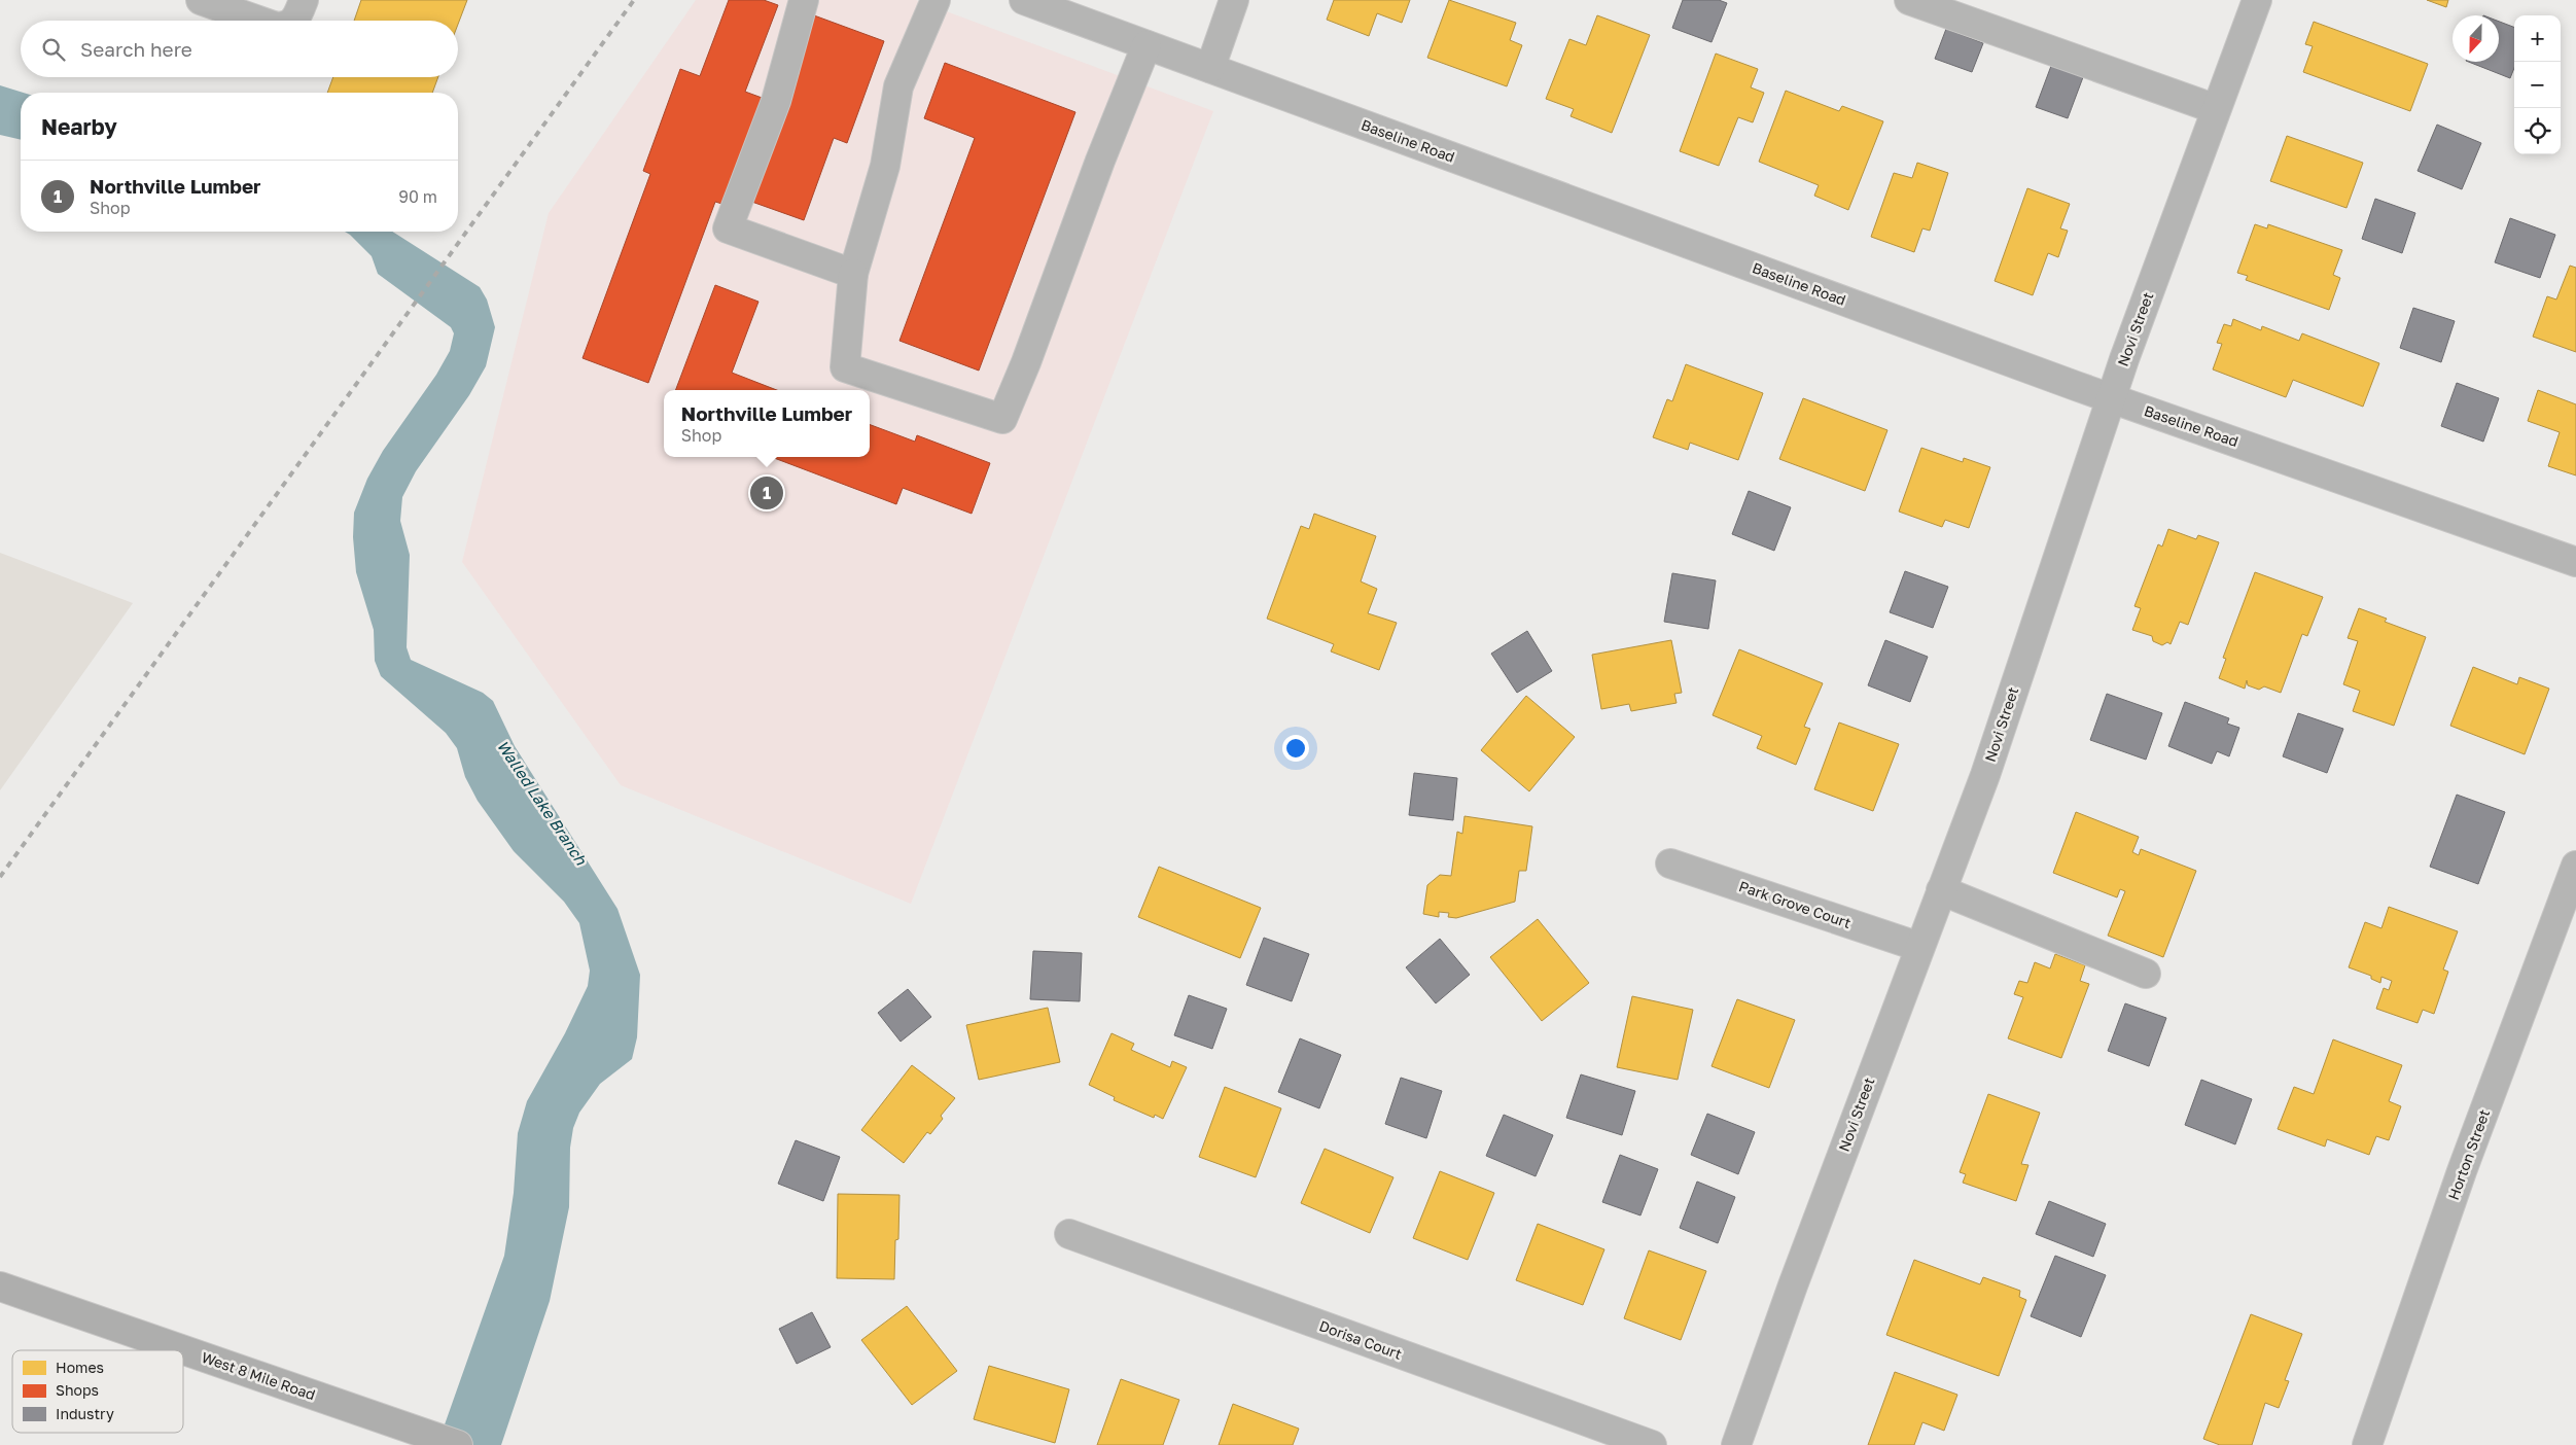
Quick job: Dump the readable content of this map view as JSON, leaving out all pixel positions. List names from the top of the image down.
{
  "streets": {
    "main road": ["West 8 Mile Road"],
    "street": [
      "Baseline Road",
      "Novi Street",
      "Park Grove Court",
      "Horton Street",
      "Dorisa Court"
    ]
  },
  "crossings": [
    ["Baseline Road", "Novi Street"],
    ["Novi Street", "Park Grove Court"]
  ],
  "water": ["Walled Lake Branch"],
  "legend": ["Homes", "Shops", "Industry"],
  "north": "bottom",
  "page": {
    "map_buttons": ["+", "−"],
    "search": "Search here",
    "heading": "Nearby",
    "list": [
      {
        "mark": "1",
        "name": "Northville Lumber",
        "note": "Shop",
        "value": "90 m"
      }
    ],
    "popup": ["Northville Lumber", "Shop"],
    "pins": "1"
  }
}
